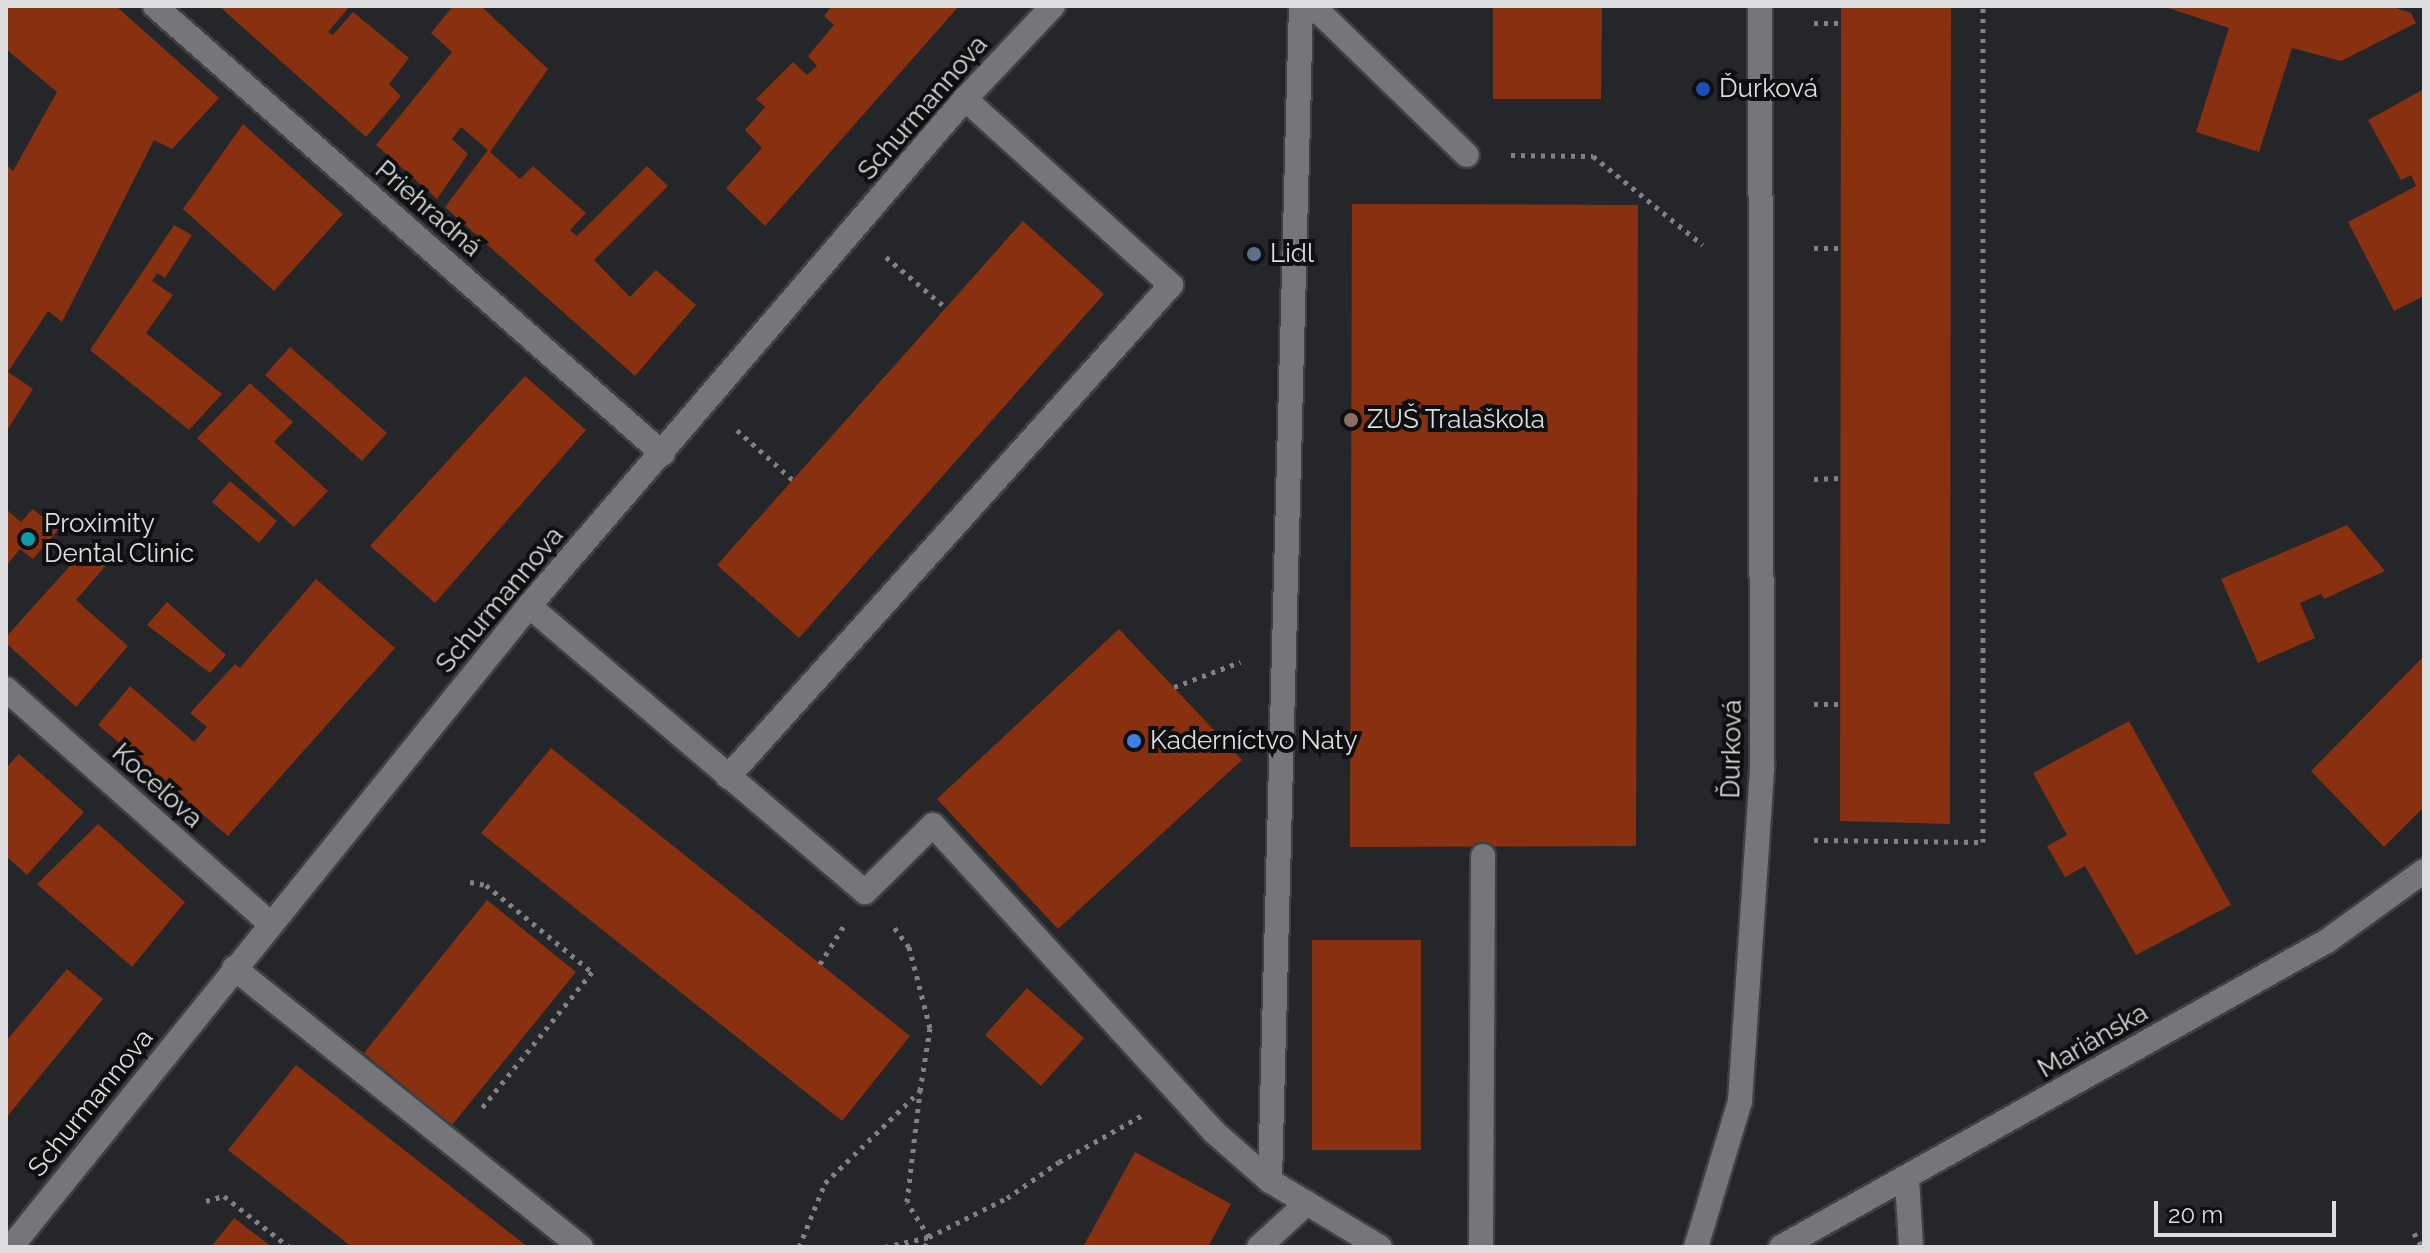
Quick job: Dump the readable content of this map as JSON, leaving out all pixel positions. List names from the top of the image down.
{
  "streets": {
    "street": [
      "Schurmannova",
      "Priehradná",
      "Ďurková",
      "Koceľova",
      "Mariánska"
    ]
  },
  "crossings": [
    ["Schurmannova", "Priehradná"],
    ["Schurmannova", "Koceľova"]
  ],
  "places": [
    "Ďurková",
    "Lidl",
    "ZUŠ Tralaškola",
    "Proximity Dental Clinic",
    "Kaderníctvo Naty"
  ],
  "scale_bar": "20 m"
}
